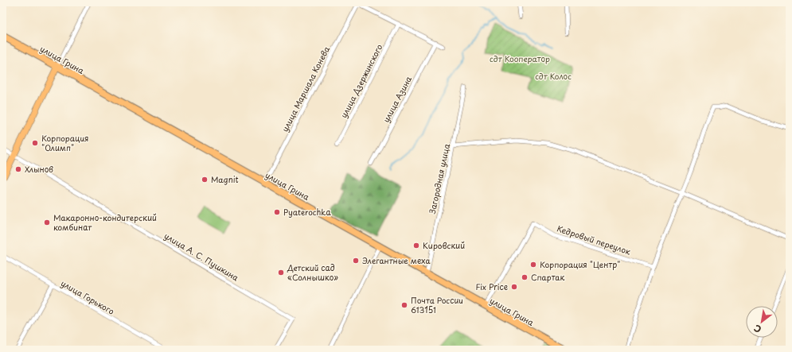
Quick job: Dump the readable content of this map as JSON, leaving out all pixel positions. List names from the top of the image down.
{
  "streets": {
    "highway": ["улица Грина"],
    "street": [
      "улица Дзержинского",
      "улица Маршала Конева",
      "улица Азина",
      "Загородная улица",
      "Кедровый переулок",
      "улица А. С. Пушкина",
      "улица Горького"
    ]
  },
  "crossings": [
    ["улица Грина", "улица Маршала Конева"],
    ["улица Грина", "Загородная улица"],
    ["улица Грина", "Кедровый переулок"]
  ],
  "parks": ["сдт Кооператор", "сдт Колос"],
  "places": [
    "Корпорация \"Олимп\"",
    "Хлынов",
    "Magnit",
    "Pyaterochka",
    "Макаронно-кондитерский комбинат",
    "Кировский",
    "Элегантные меха",
    "Корпорация \"Центр\"",
    "Детский сад «Солнышко»",
    "Спартак",
    "Fix Price",
    "Почта России 613151"
  ],
  "north": "bottom left"
}
